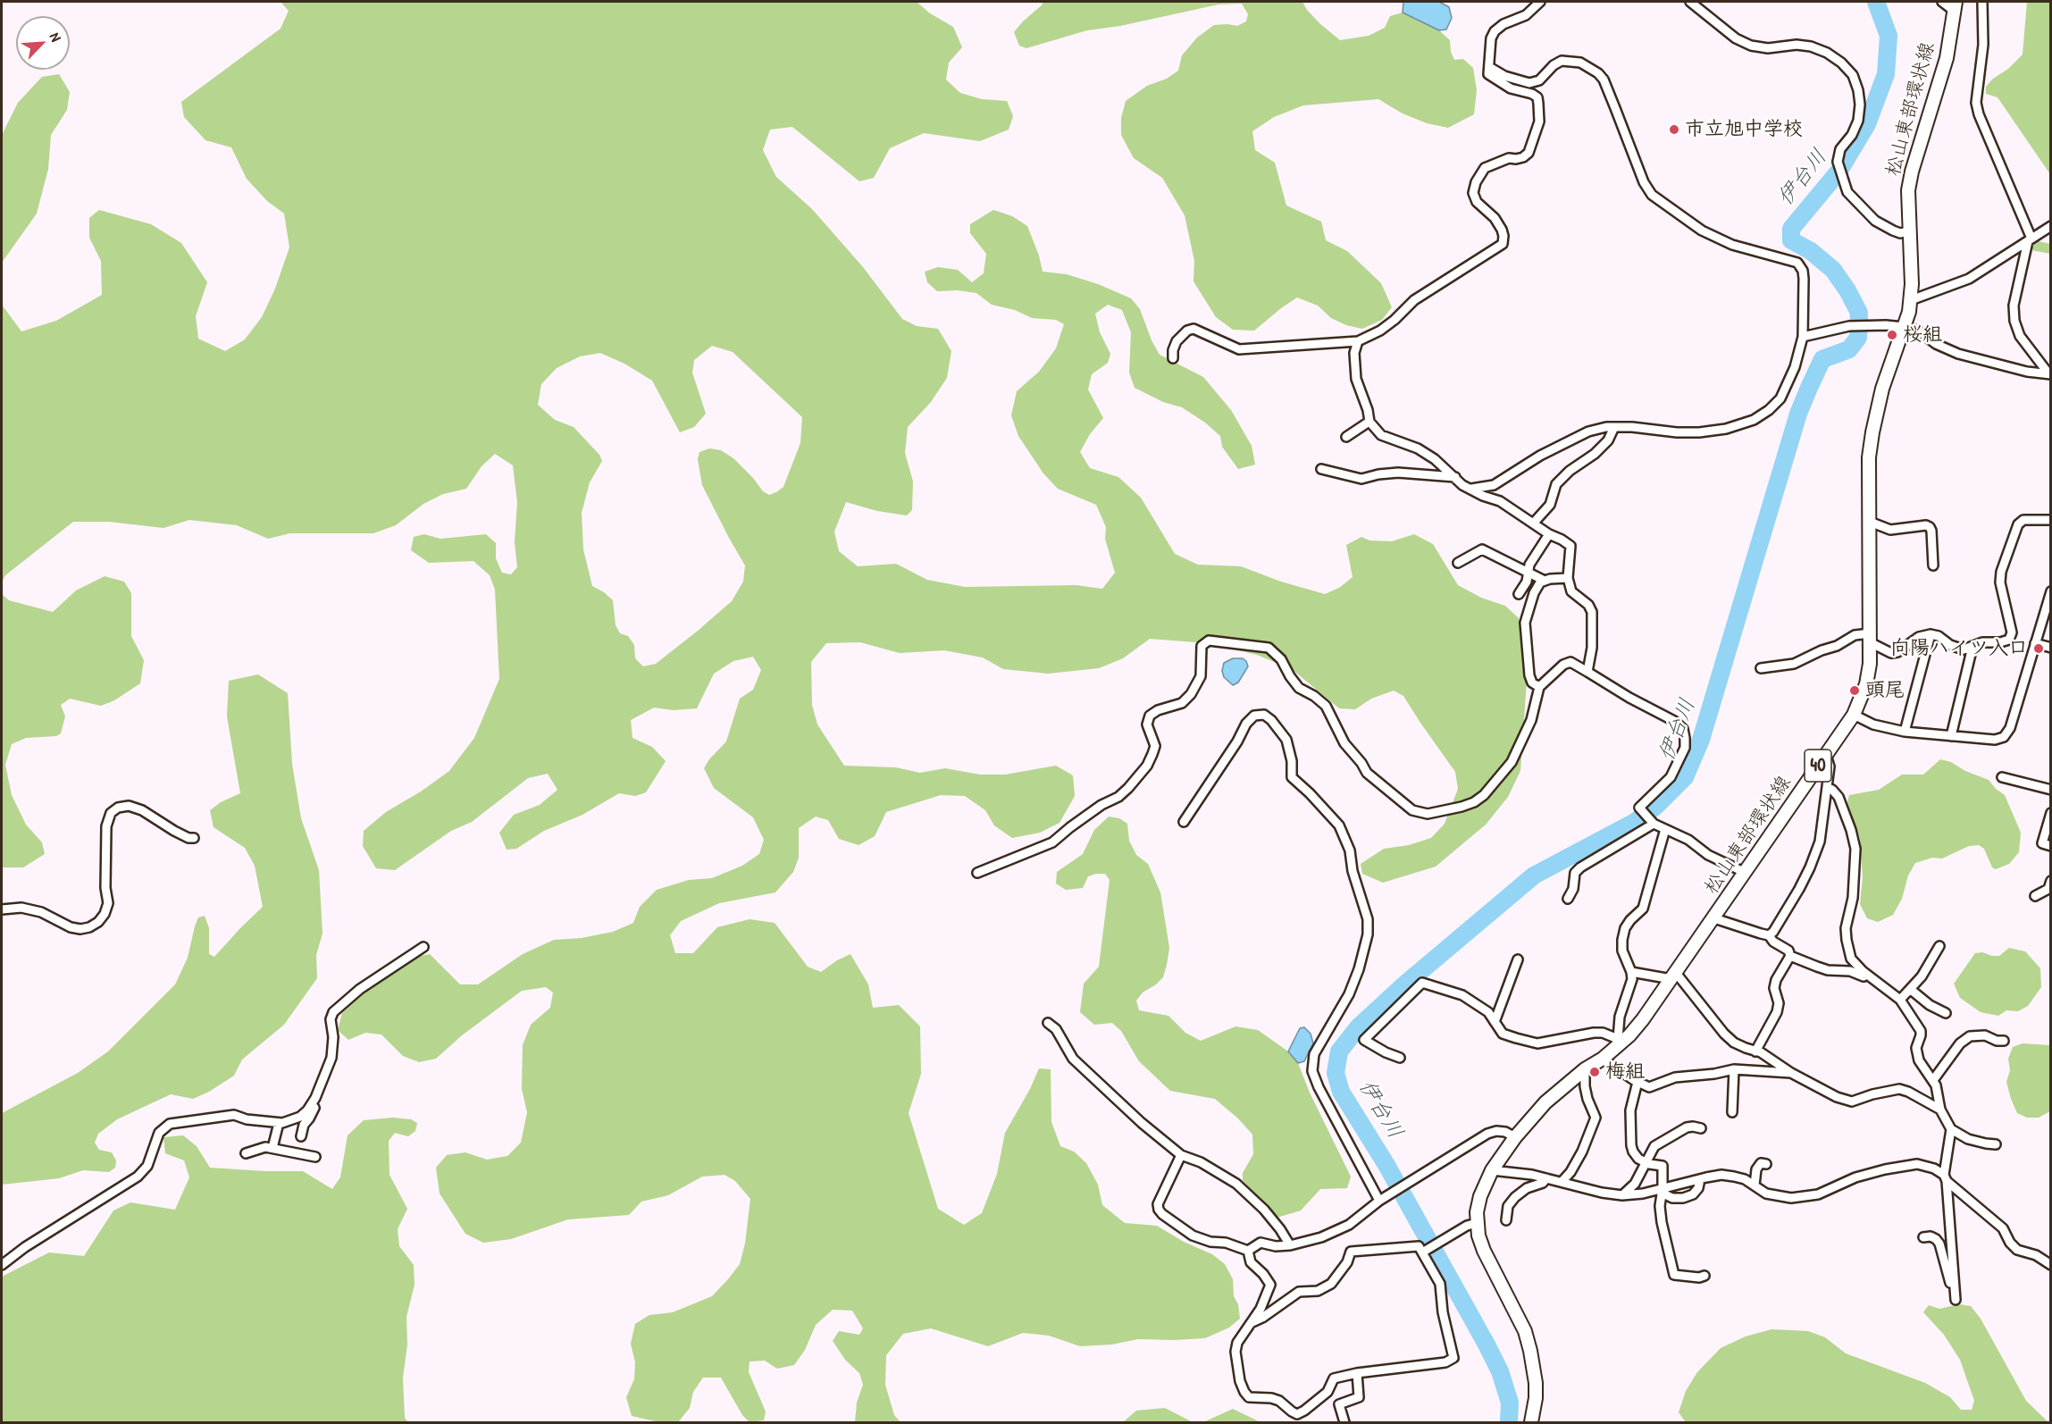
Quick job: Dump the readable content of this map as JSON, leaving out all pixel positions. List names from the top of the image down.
{
  "streets": {
    "main road": ["松山東部環状線", "40"]
  },
  "water": ["伊台川"],
  "places": [
    "市立旭中学校",
    "桜組",
    "向陽ハイツ入口",
    "頭尾",
    "梅組"
  ],
  "north": "top right"
}
